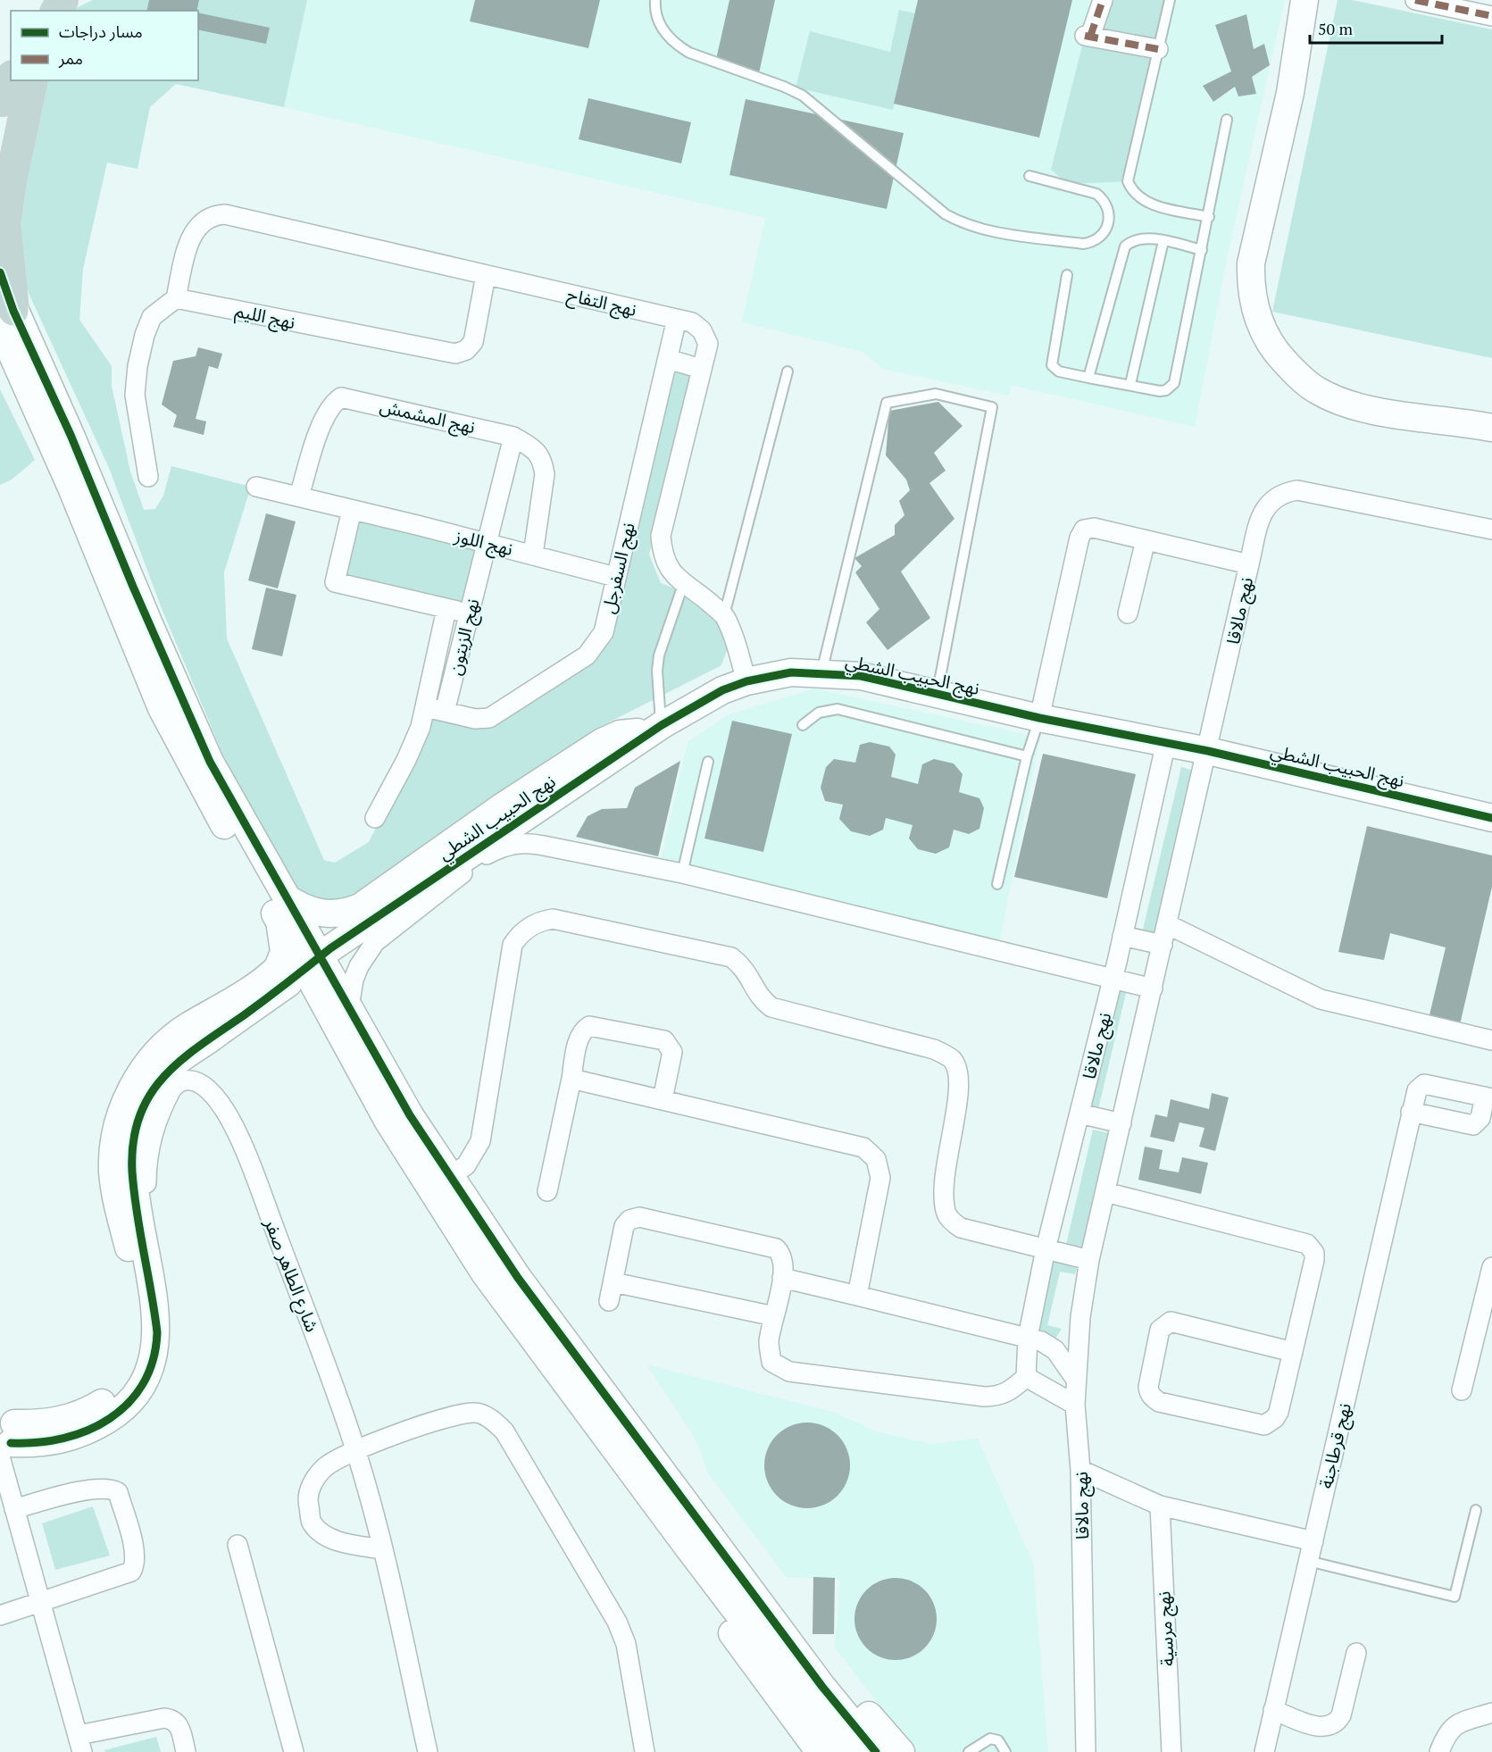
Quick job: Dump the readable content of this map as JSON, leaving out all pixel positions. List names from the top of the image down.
{
  "streets": {
    "street": [
      "نهج التفاح",
      "نهج الليم",
      "نهج المشمش",
      "نهج اللوز",
      "نهج السفرجل",
      "نهج مالاقا",
      "نهج الزيتون",
      "نهج الحبيب الشطي",
      "شارع الطاهر صفر",
      "نهج قرطاجنة",
      "نهج مرسية"
    ]
  },
  "crossings": [
    ["نهج التفاح", "نهج الليم"],
    ["نهج التفاح", "نهج السفرجل"],
    ["نهج التفاح", "نهج الحبيب الشطي"],
    ["نهج المشمش", "نهج اللوز"],
    ["نهج اللوز", "نهج السفرجل"],
    ["نهج اللوز", "نهج الزيتون"],
    ["نهج السفرجل", "نهج الزيتون"],
    ["نهج مالاقا", "نهج الحبيب الشطي"]
  ],
  "legend": ["مسار دراجات", "ممر"],
  "scale_bar": "50 m"
}
